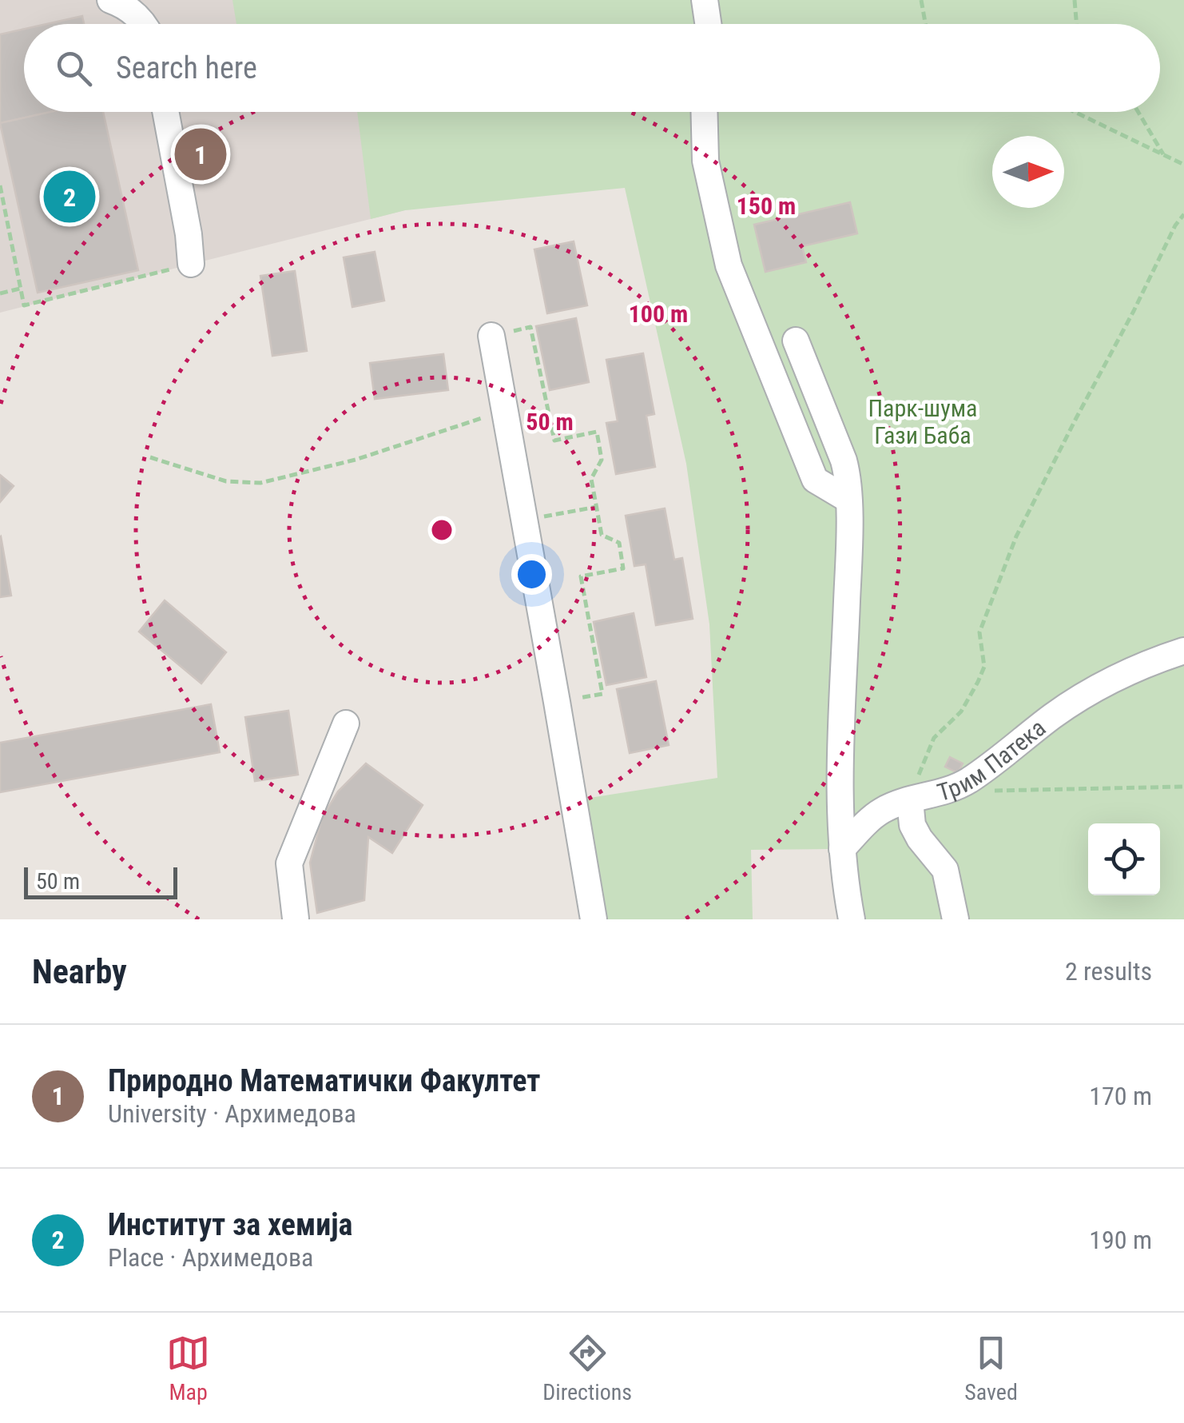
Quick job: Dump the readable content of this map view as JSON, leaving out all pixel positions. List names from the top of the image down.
{
  "streets": {
    "street": ["Трим Патека"]
  },
  "parks": ["Парк-шума Гази Баба"],
  "scale_bar": "50 m",
  "north": "right",
  "page": {
    "search": "Search here",
    "pins": ["1", "2"],
    "scale": "50 m",
    "heading": ["Nearby", "2 results"],
    "list": [
      {
        "mark": "1",
        "name": "Природно Математички Факултет",
        "note": "University · Архимедова",
        "value": "170 m"
      },
      {
        "mark": "2",
        "name": "Институт за хемија",
        "note": "Place · Архимедова",
        "value": "190 m"
      }
    ],
    "nav": ["Map", "Directions", "Saved"]
  },
  "rings": ["150 m", "100 m", "50 m"]
}
